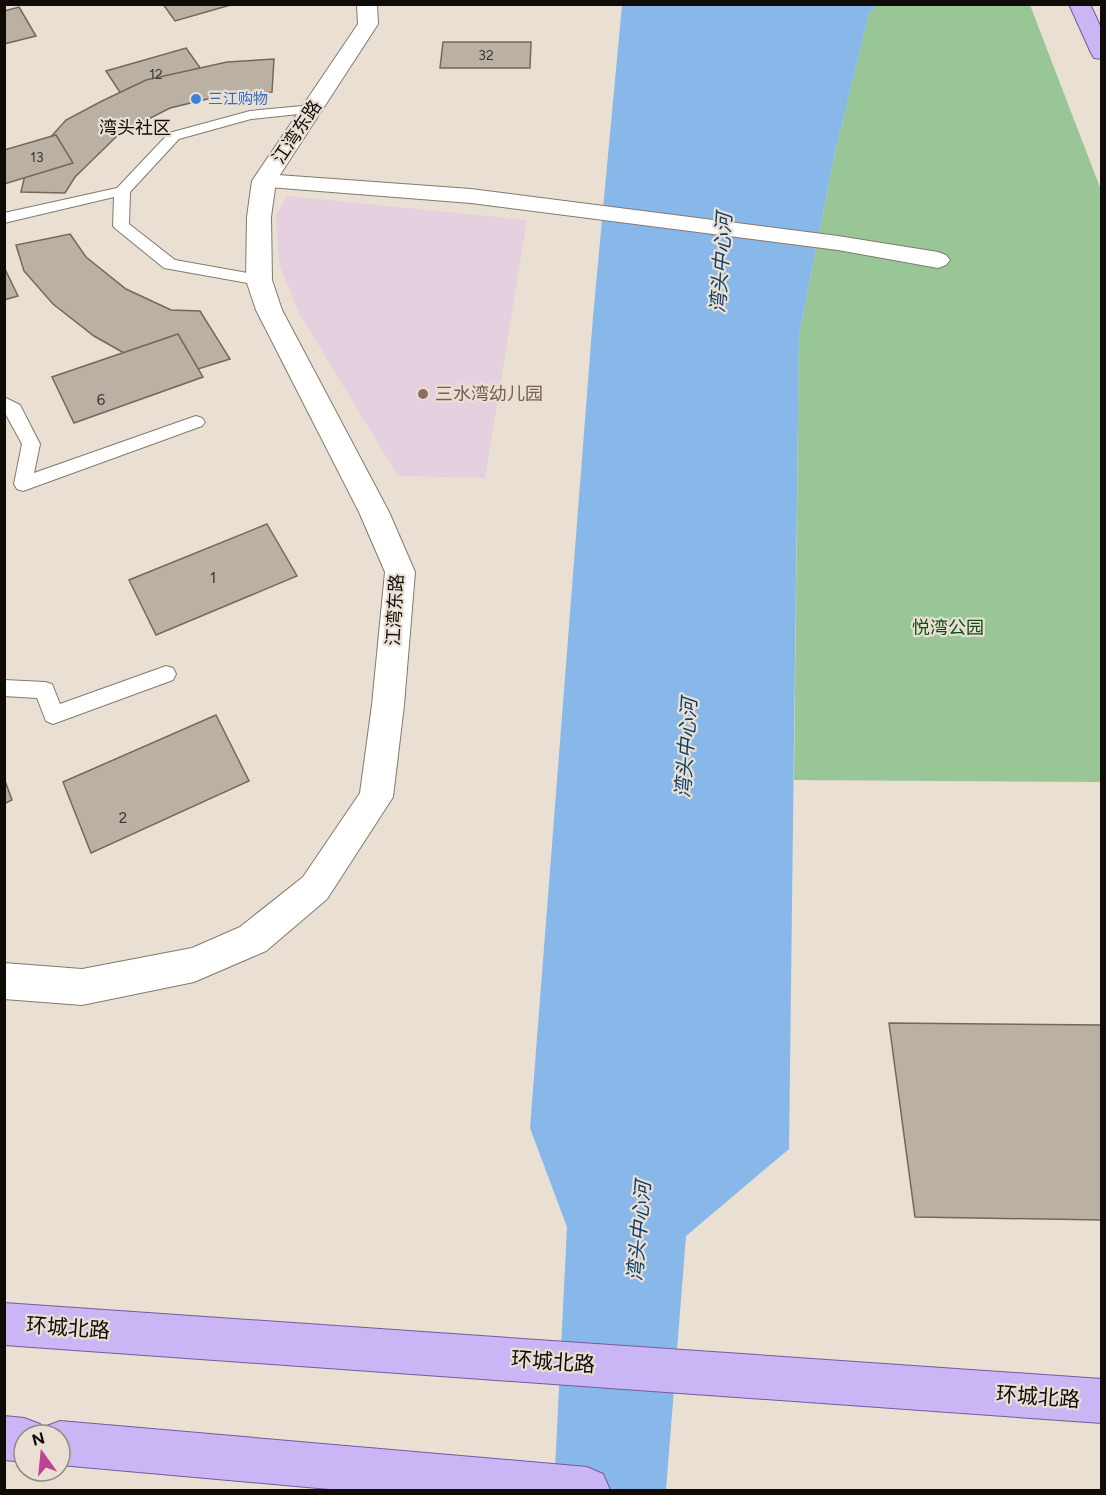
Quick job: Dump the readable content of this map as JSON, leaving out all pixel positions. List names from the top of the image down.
{
  "streets": {
    "main road": ["环城北路"],
    "street": ["江湾东路"]
  },
  "districts": ["湾头社区"],
  "water": ["湾头中心河"],
  "parks": ["悦湾公园"],
  "places": ["三江购物", "三水湾幼儿园"],
  "house_numbers": [
    "32",
    "12",
    "13",
    "6",
    "1",
    "2"
  ],
  "north": "top"
}
